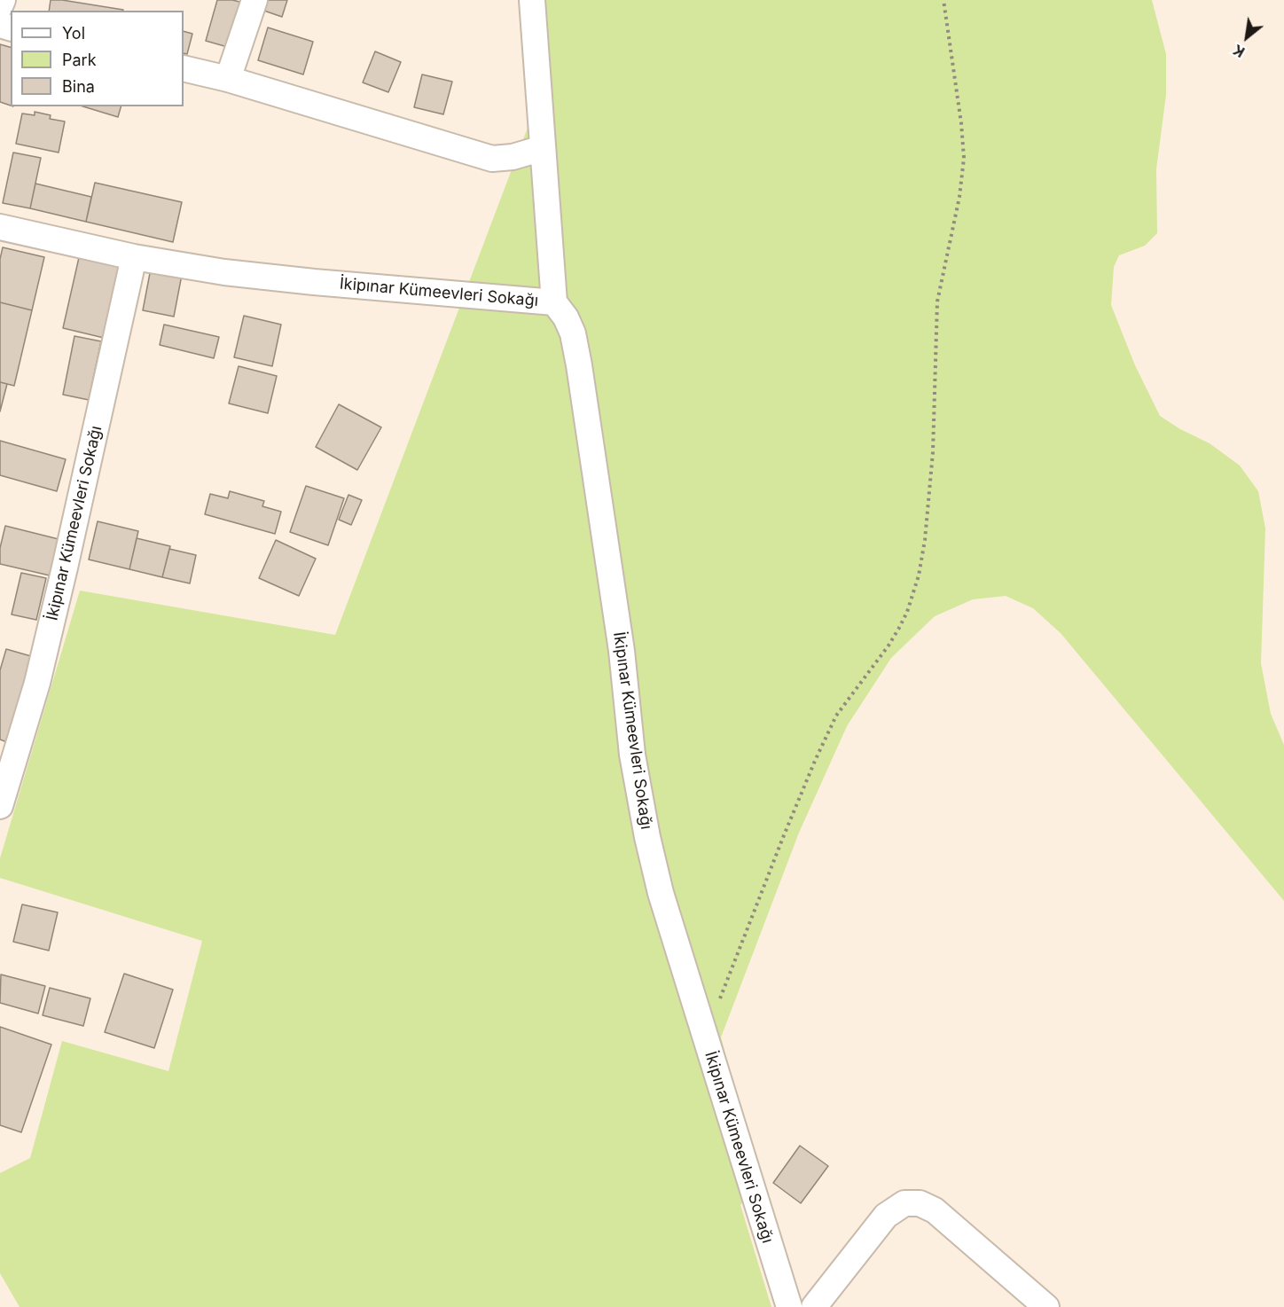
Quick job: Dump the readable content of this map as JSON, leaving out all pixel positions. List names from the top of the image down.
{
  "streets": {
    "street": ["İkipınar Kümeevleri Sokağı"]
  },
  "legend": ["Yol", "Park", "Bina"],
  "north": "bottom left"
}
